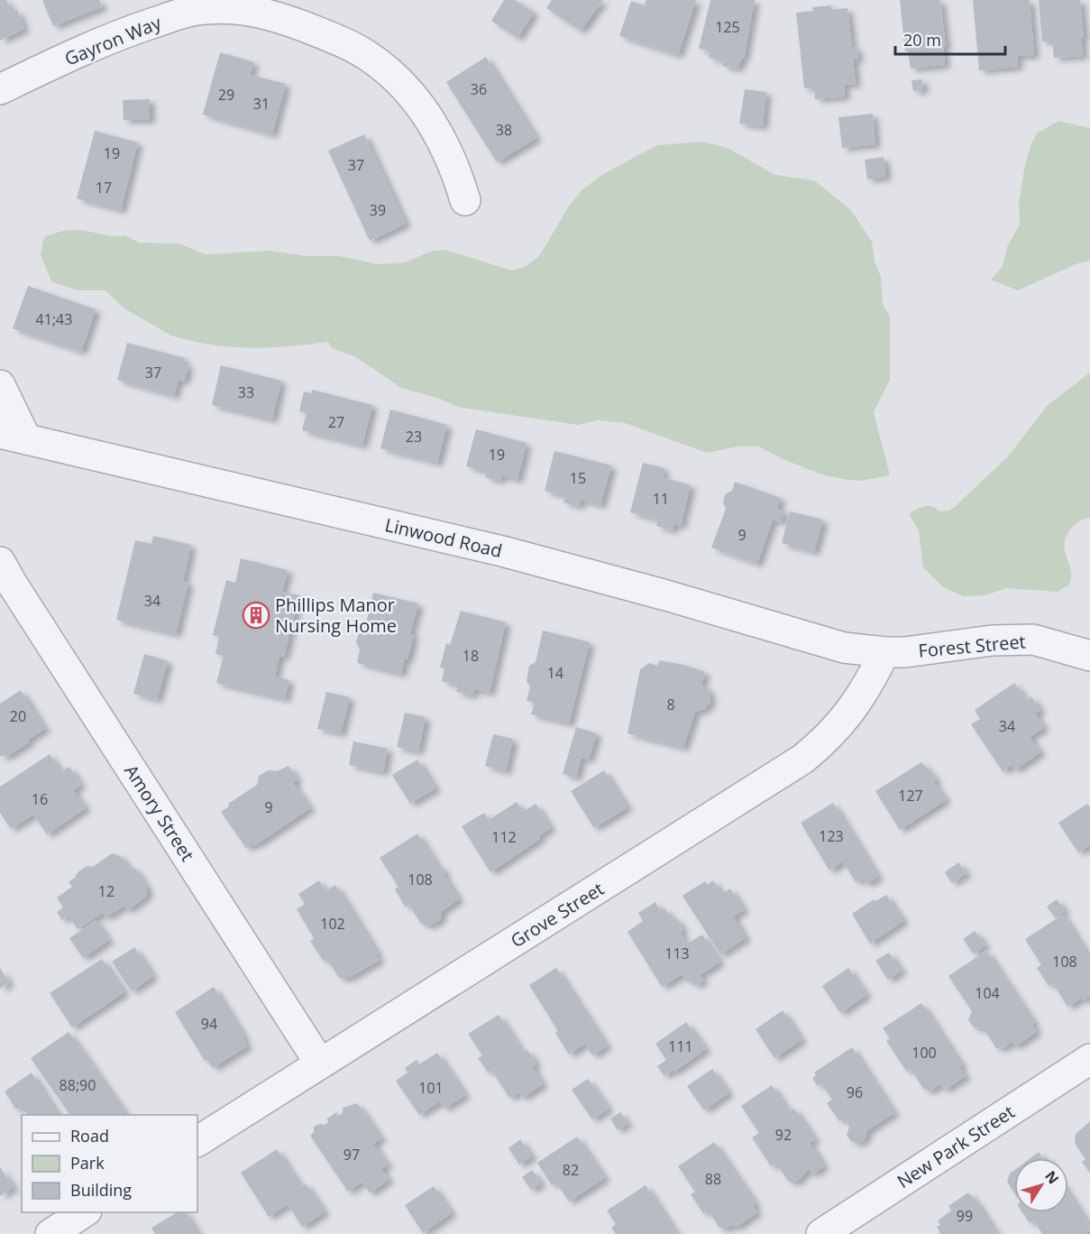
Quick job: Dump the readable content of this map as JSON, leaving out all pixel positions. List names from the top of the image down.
{
  "streets": {
    "street": [
      "Gayron Way",
      "Linwood Road",
      "Forest Street",
      "Amory Street",
      "Grove Street",
      "New Park Street"
    ]
  },
  "crossings": [
    ["Linwood Road", "Forest Street"],
    ["Linwood Road", "Grove Street"],
    ["Forest Street", "Grove Street"],
    ["Amory Street", "Grove Street"]
  ],
  "places": {
    "building": ["Phillips Manor Nursing Home"]
  },
  "house_numbers": [
    "125",
    "36",
    "29",
    "31",
    "38",
    "19",
    "37",
    "17",
    "39",
    "41;43",
    "37",
    "33",
    "27",
    "23",
    "19",
    "15",
    "11",
    "9",
    "34",
    "18",
    "14",
    "8",
    "20",
    "34",
    "127",
    "16",
    "9",
    "123",
    "112",
    "108",
    "12",
    "102",
    "113",
    "108",
    "104",
    "94",
    "111",
    "100",
    "88;90",
    "101",
    "96",
    "92",
    "97",
    "82",
    "88",
    "99"
  ],
  "legend": ["Road", "Park", "Building"],
  "scale_bar": "20 m",
  "north": "top right"
}
